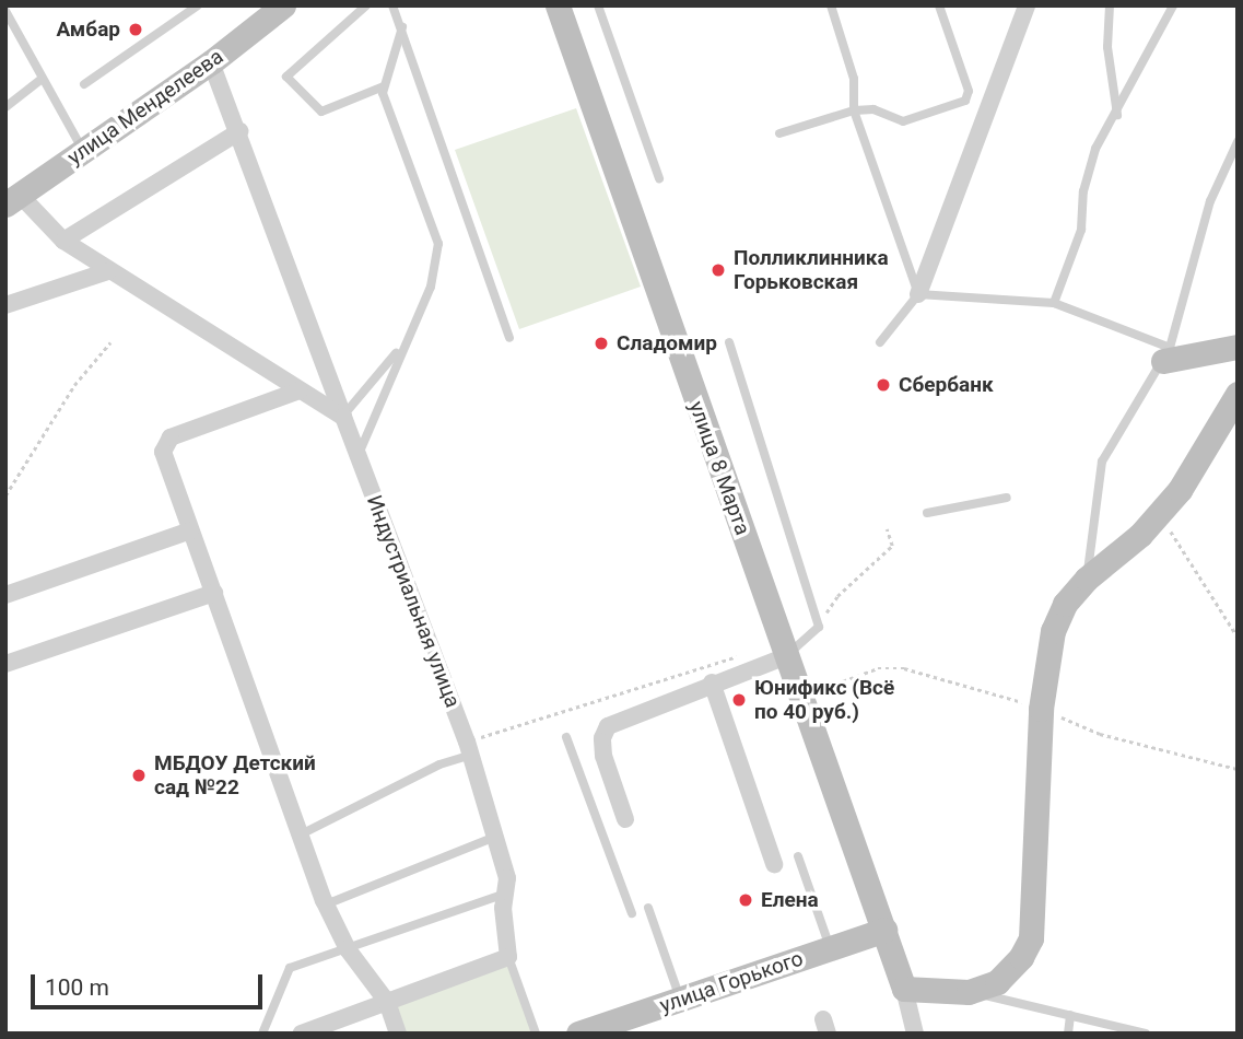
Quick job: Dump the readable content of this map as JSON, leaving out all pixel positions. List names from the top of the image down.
{
  "streets": {
    "street": [
      "улица Менделеева",
      "улица 8 Марта",
      "Индустриальная улица",
      "улица Горького"
    ]
  },
  "crossings": [
    ["улица Менделеева", "Индустриальная улица"],
    ["улица 8 Марта", "улица Горького"]
  ],
  "places": [
    "Амбар",
    "Полликлинника Горьковская",
    "Сладомир",
    "Сбербанк",
    "Юнификс (Всё по 40 руб.)",
    "МБДОУ Детский сад №22",
    "Елена"
  ],
  "scale_bar": "100 m"
}
